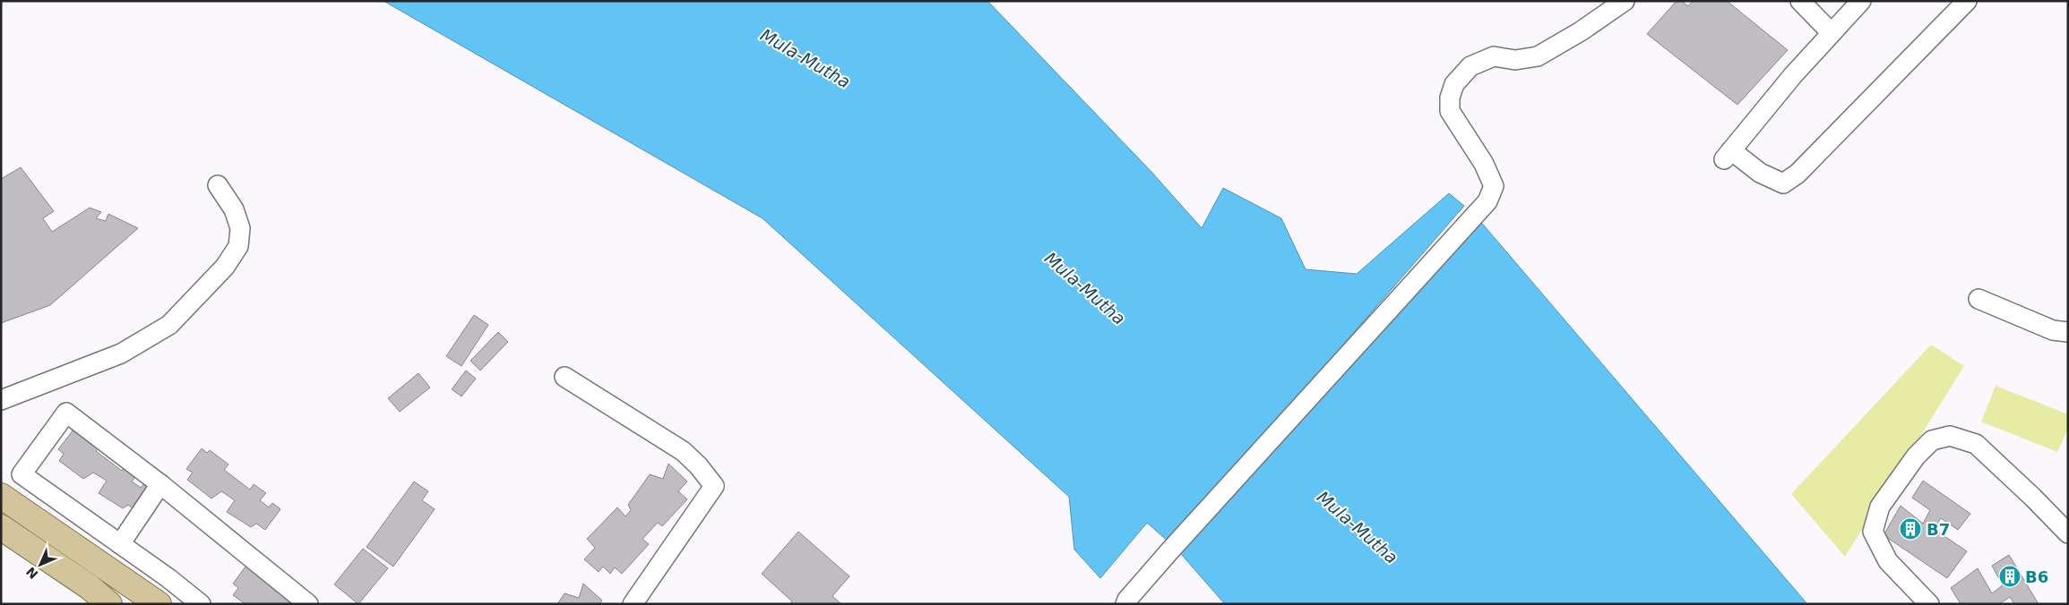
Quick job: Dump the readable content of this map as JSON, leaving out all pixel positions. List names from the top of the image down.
{
  "water": ["Mula-Mutha"],
  "places": {
    "building": ["B7", "B6"]
  },
  "north": "bottom left"
}
